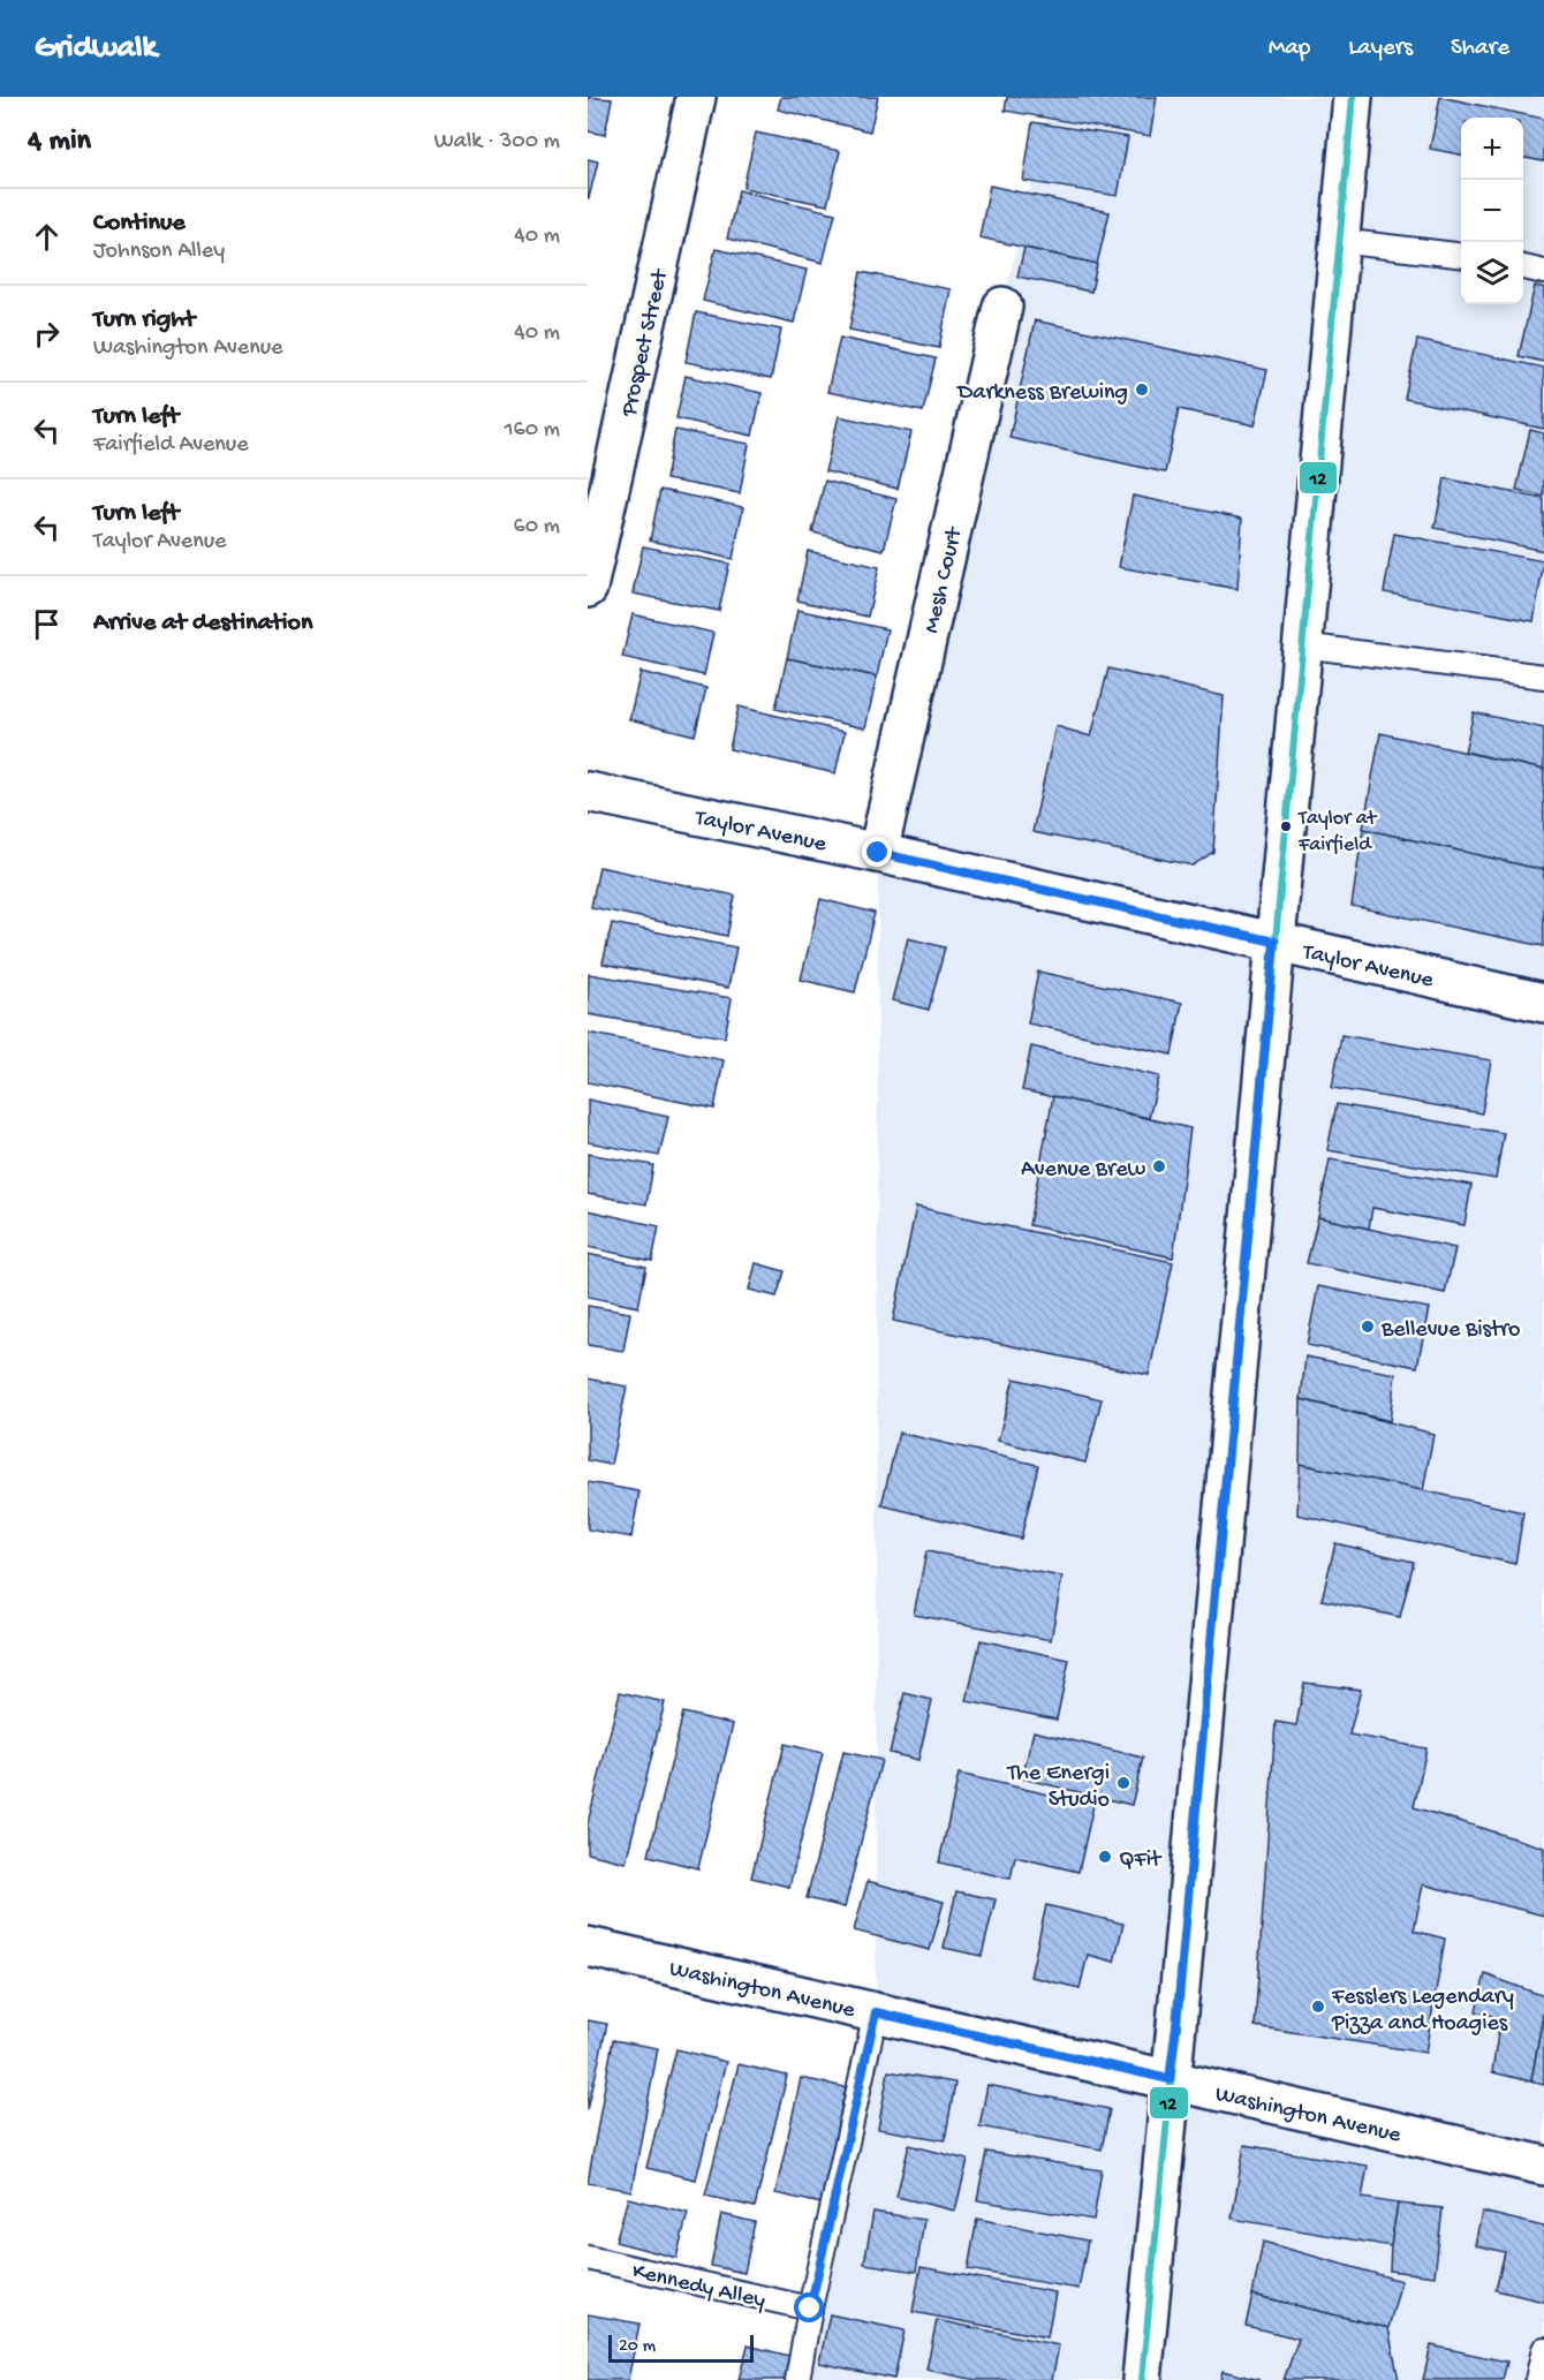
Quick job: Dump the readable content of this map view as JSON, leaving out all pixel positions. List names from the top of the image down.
{
  "streets": {
    "street": [
      "Prospect Street",
      "Mesh Court",
      "Taylor Avenue",
      "Washington Avenue"
    ],
    "lane": ["Kennedy Alley"]
  },
  "crossings": [
    ["Mesh Court", "Taylor Avenue"]
  ],
  "places": [
    "Darkness Brewing",
    "Taylor at Fairfield",
    "Avenue Brew",
    "Bellevue Bistro",
    "The Energi Studio",
    "QFit",
    "Fesslers Legendary Pizza and Hoagies"
  ],
  "lines": ["transit line 12"],
  "scale_bar": "20 m",
  "page": {
    "header": "Gridwalk",
    "nav": ["Map", "Layers", "Share"],
    "heading": ["4 min", "Walk · 300 m"],
    "map_buttons": ["+", "−"],
    "list": [
      ["Continue", "Johnson Alley", "40 m"],
      ["Turn right", "Washington Avenue", "40 m"],
      ["Turn left", "Fairfield Avenue", "160 m"],
      ["Turn left", "Taylor Avenue", "60 m"],
      "Arrive at destination"
    ],
    "scale": "20 m"
  }
}
